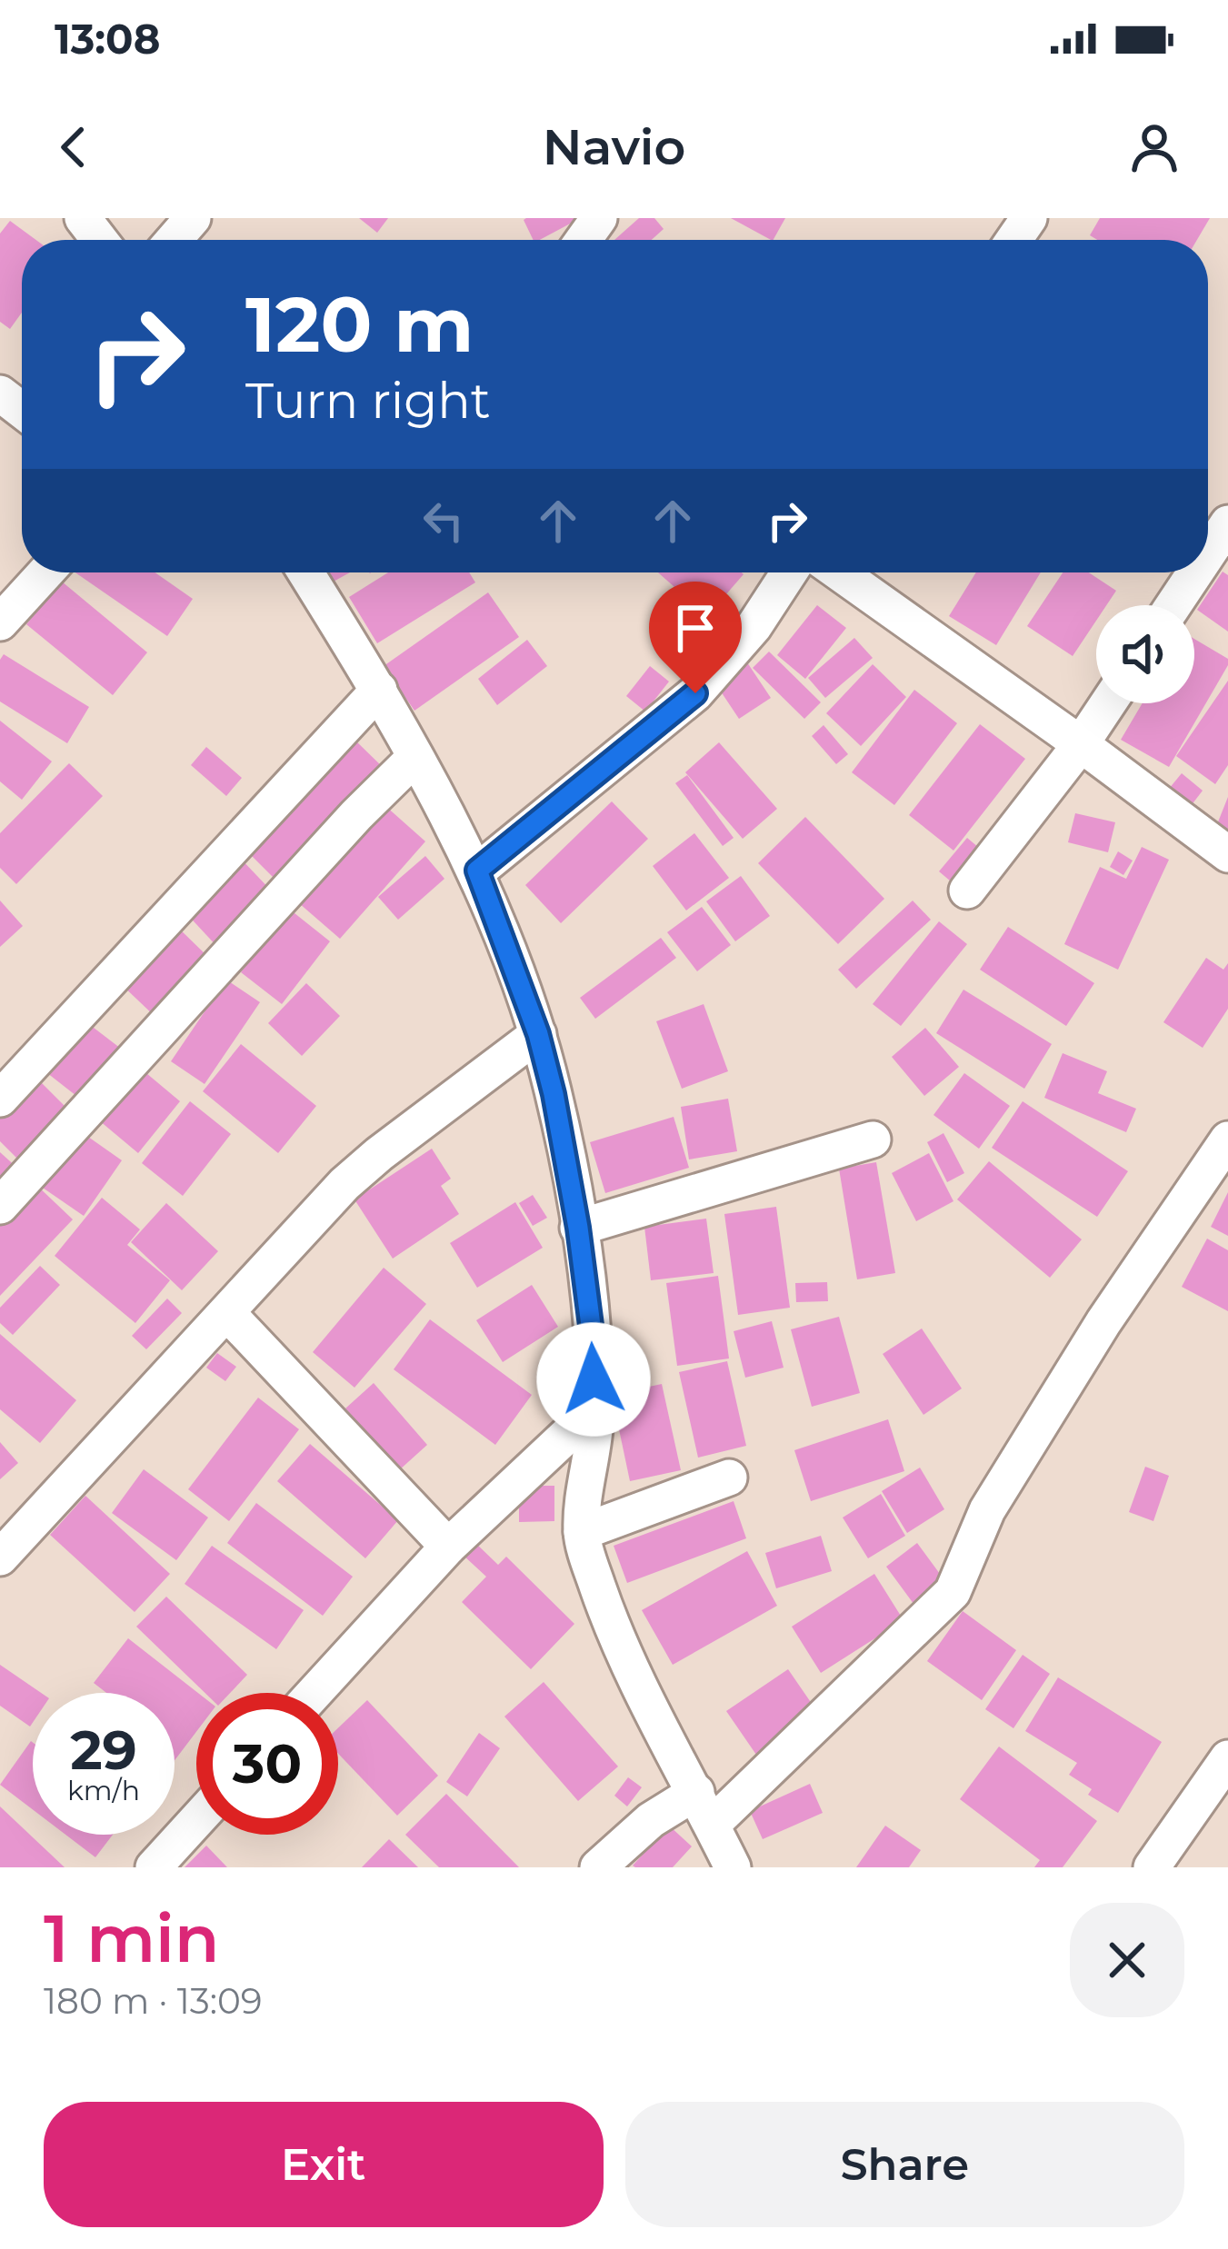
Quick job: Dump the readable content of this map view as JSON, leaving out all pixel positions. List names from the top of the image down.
{
  "page": {
    "status": "13:08",
    "header": "Navio",
    "turn": ["120 m", "Turn right"],
    "speed": "29 km/h",
    "limit": "30",
    "heading": ["1 min", "180 m · 13:09"],
    "buttons": ["Exit", "Share"]
  }
}
